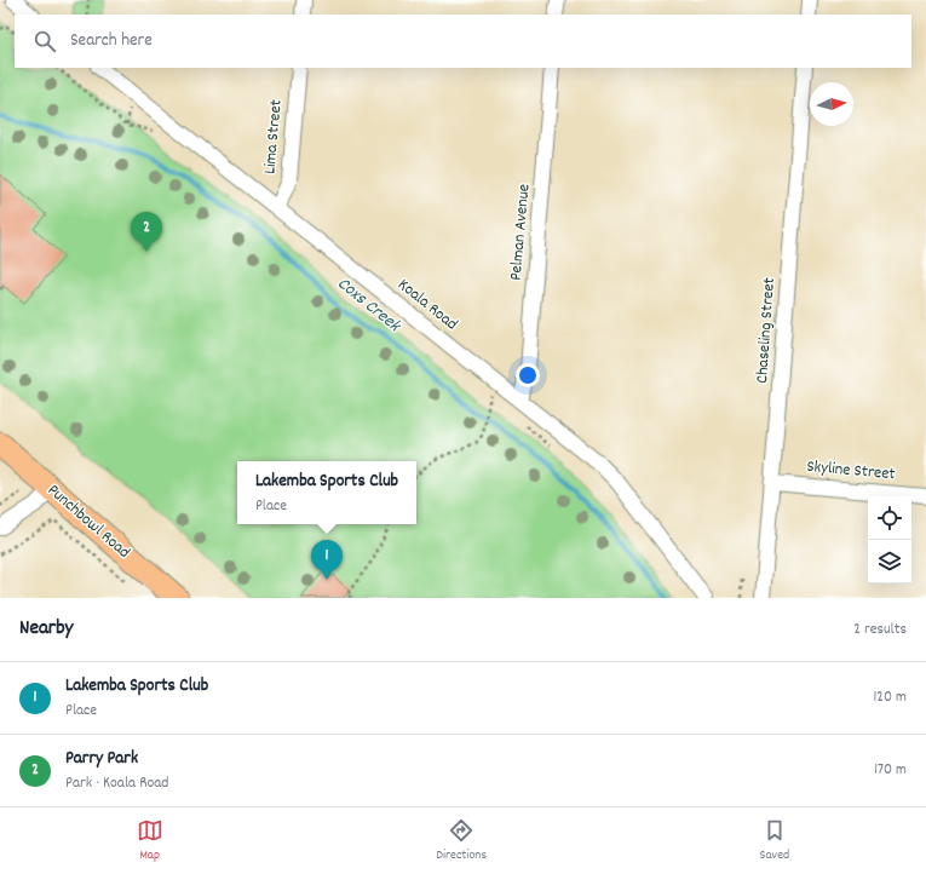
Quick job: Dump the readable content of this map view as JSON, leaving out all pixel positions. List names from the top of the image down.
{
  "streets": {
    "main road": ["Punchbowl Road"],
    "street": [
      "Lima Street",
      "Pelman Avenue",
      "Koala Road",
      "Chaseling Street",
      "Skyline Street"
    ]
  },
  "crossings": [
    ["Lima Street", "Koala Road"],
    ["Pelman Avenue", "Koala Road"],
    ["Chaseling Street", "Skyline Street"]
  ],
  "water": ["Coxs Creek"],
  "north": "right",
  "page": {
    "search": "Search here",
    "pins": ["2", "1"],
    "popup": ["Lakemba Sports Club", "Place"],
    "heading": ["Nearby", "2 results"],
    "list": [
      {
        "mark": "1",
        "name": "Lakemba Sports Club",
        "note": "Place",
        "value": "120 m"
      },
      {
        "mark": "2",
        "name": "Parry Park",
        "note": "Park · Koala Road",
        "value": "170 m"
      }
    ],
    "nav": ["Map", "Directions", "Saved"]
  }
}
